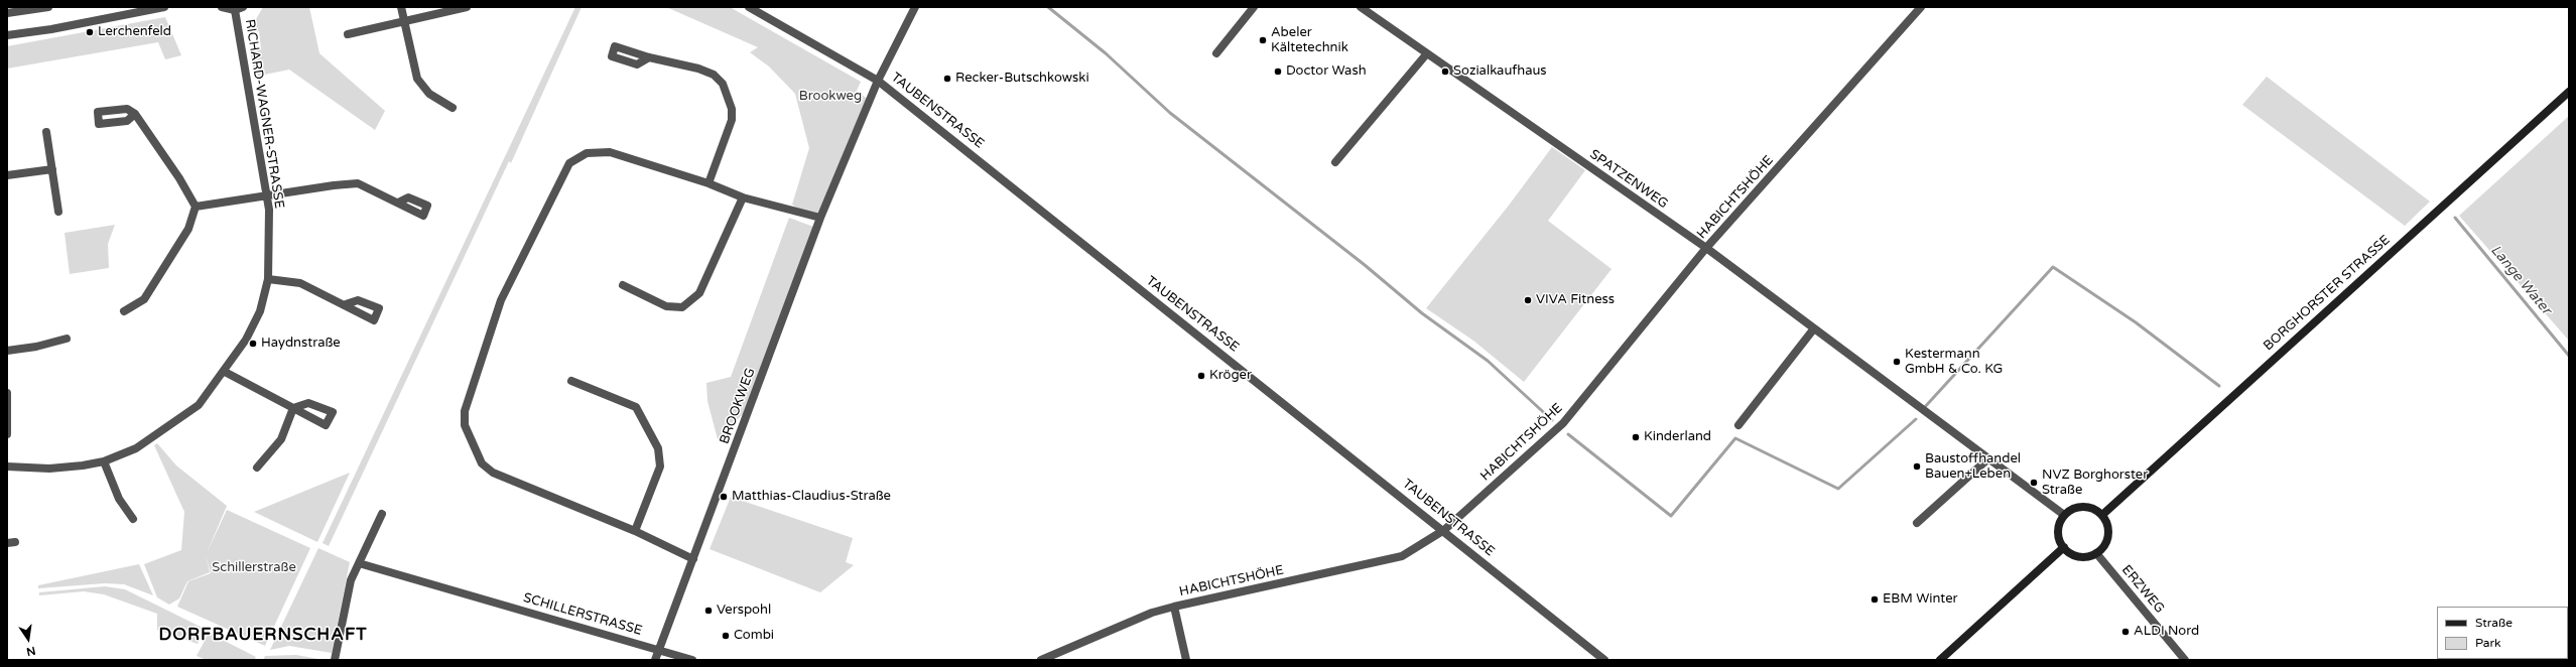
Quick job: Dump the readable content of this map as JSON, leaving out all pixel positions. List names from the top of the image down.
{
  "streets": {
    "main road": ["BORGHORSTER STRASSE"],
    "street": [
      "TAUBENSTRASSE",
      "RICHARD-WAGNER-STRASSE",
      "SPATZENWEG",
      "HABICHTSHÖHE",
      "BROOKWEG",
      "ERZWEG",
      "SCHILLERSTRASSE"
    ]
  },
  "crossings": [
    ["TAUBENSTRASSE", "HABICHTSHÖHE"],
    ["TAUBENSTRASSE", "BROOKWEG"],
    ["SPATZENWEG", "HABICHTSHÖHE"],
    ["SPATZENWEG", "BORGHORSTER STRASSE"],
    ["SPATZENWEG", "ERZWEG"],
    ["BORGHORSTER STRASSE", "ERZWEG"],
    ["BROOKWEG", "SCHILLERSTRASSE"]
  ],
  "districts": ["DORFBAUERNSCHAFT"],
  "water": ["Lange Water"],
  "parks": ["Brookweg", "Schillerstraße"],
  "places": [
    "Lerchenfeld",
    "Abeler Kältetechnik",
    "Doctor Wash",
    "Sozialkaufhaus",
    "Recker-Butschkowski",
    "VIVA Fitness",
    "Haydnstraße",
    "Kestermann GmbH & Co. KG",
    "Kröger",
    "Kinderland",
    "Baustoffhandel Bauen+Leben",
    "NVZ Borghorster Straße",
    "Matthias-Claudius-Straße",
    "EBM Winter",
    "Verspohl",
    "ALDI Nord",
    "Combi"
  ],
  "legend": ["Straße", "Park"],
  "north": "bottom"
}
